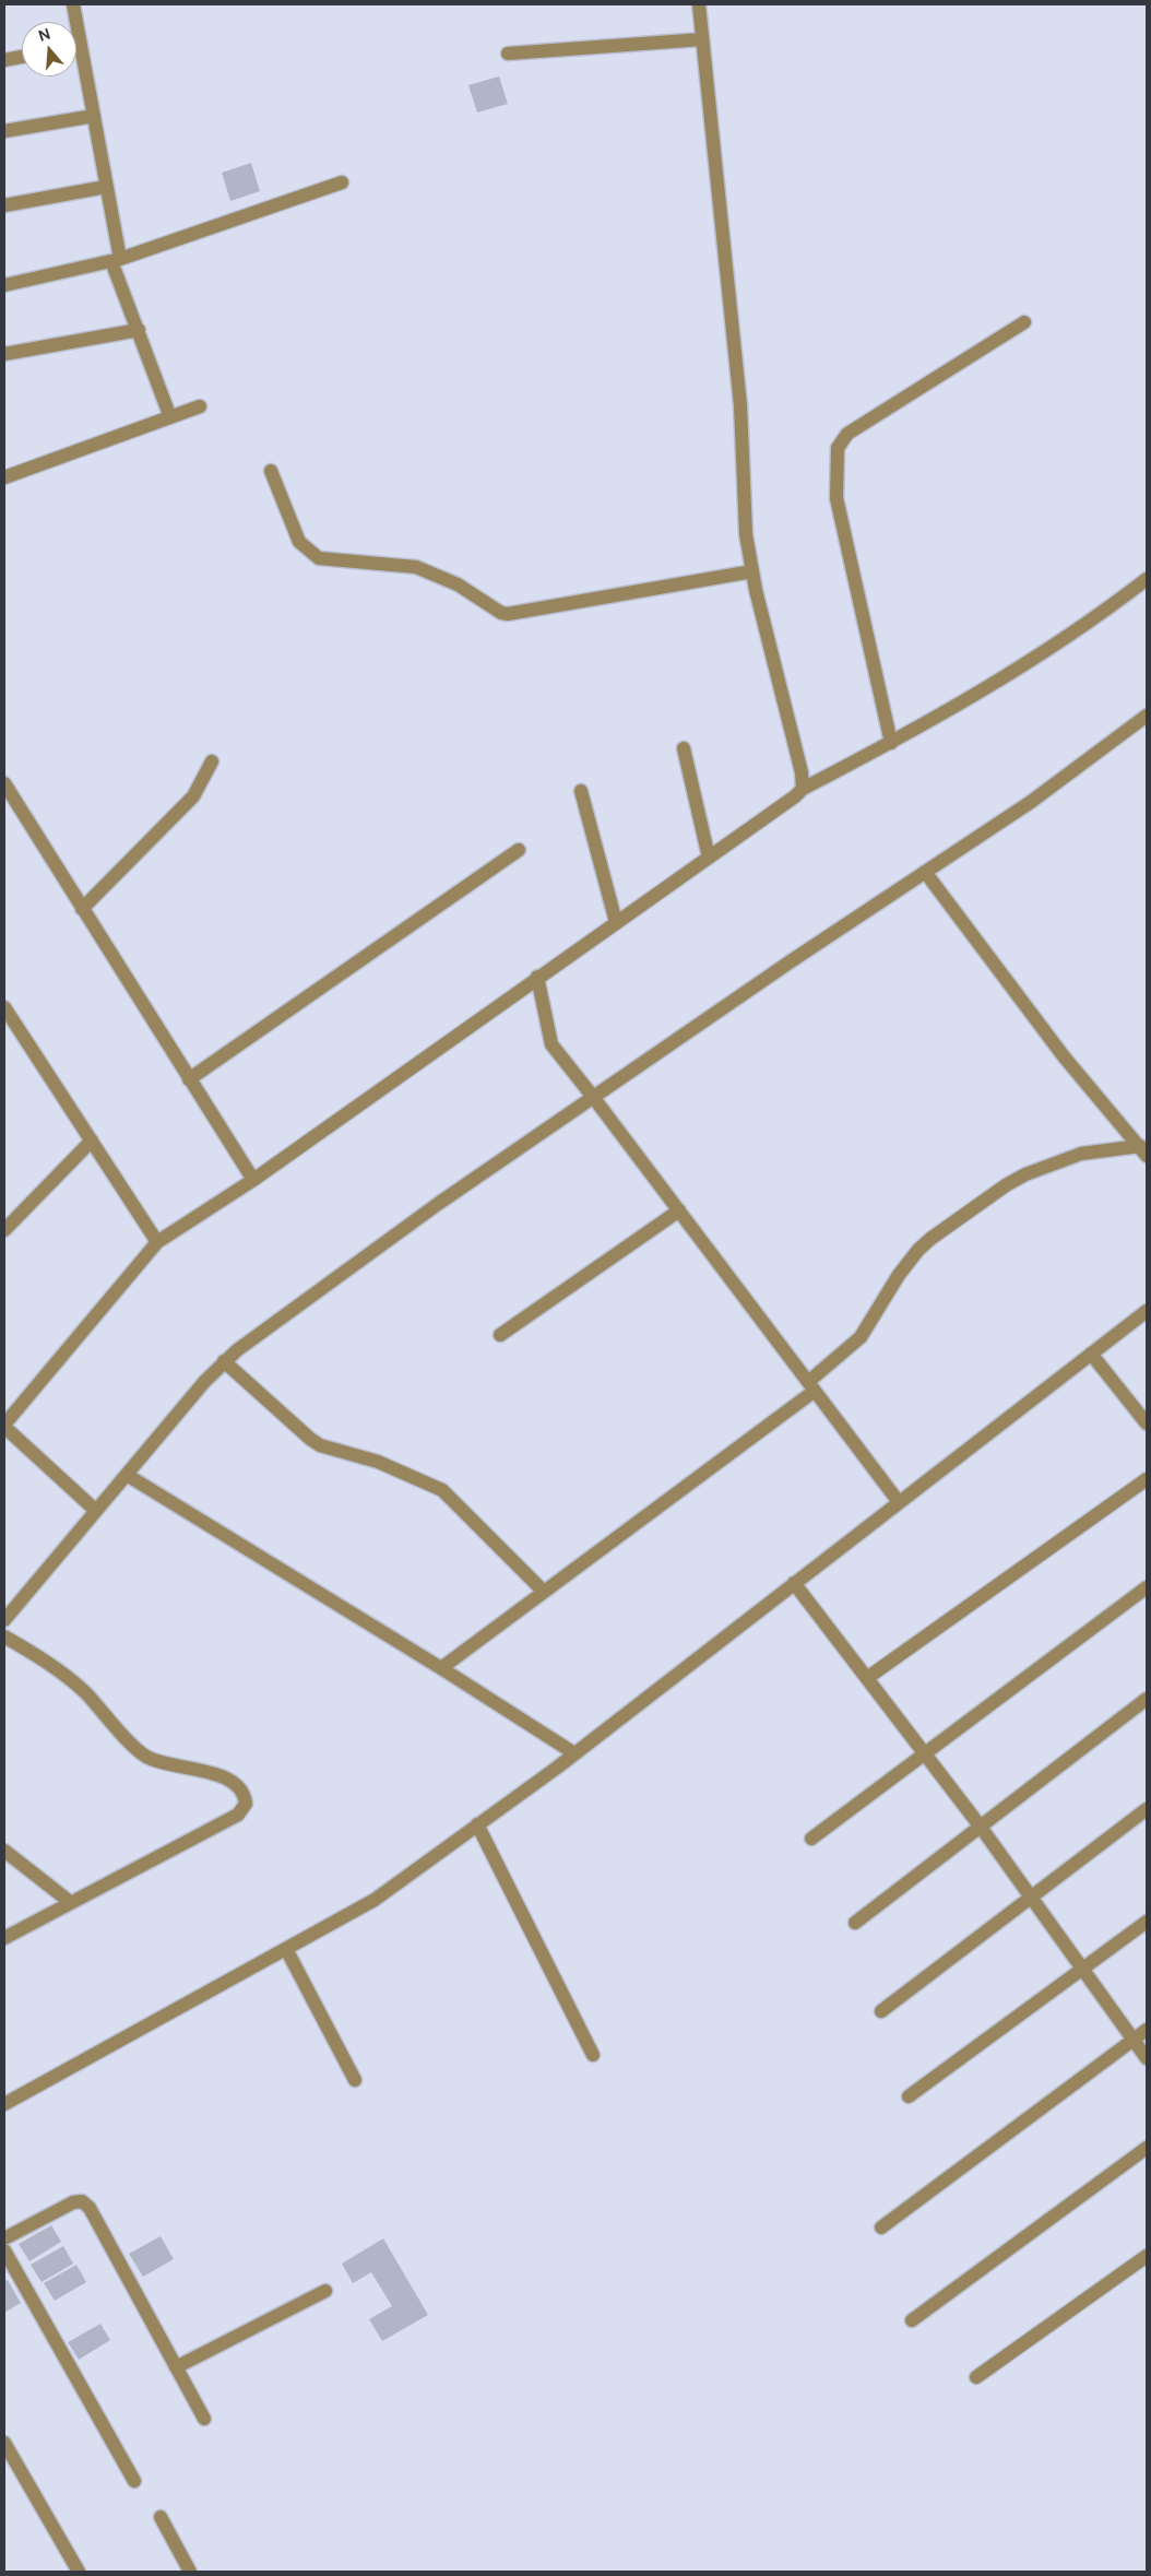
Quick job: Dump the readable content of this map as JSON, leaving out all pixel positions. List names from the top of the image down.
{
  "north": "top"
}
